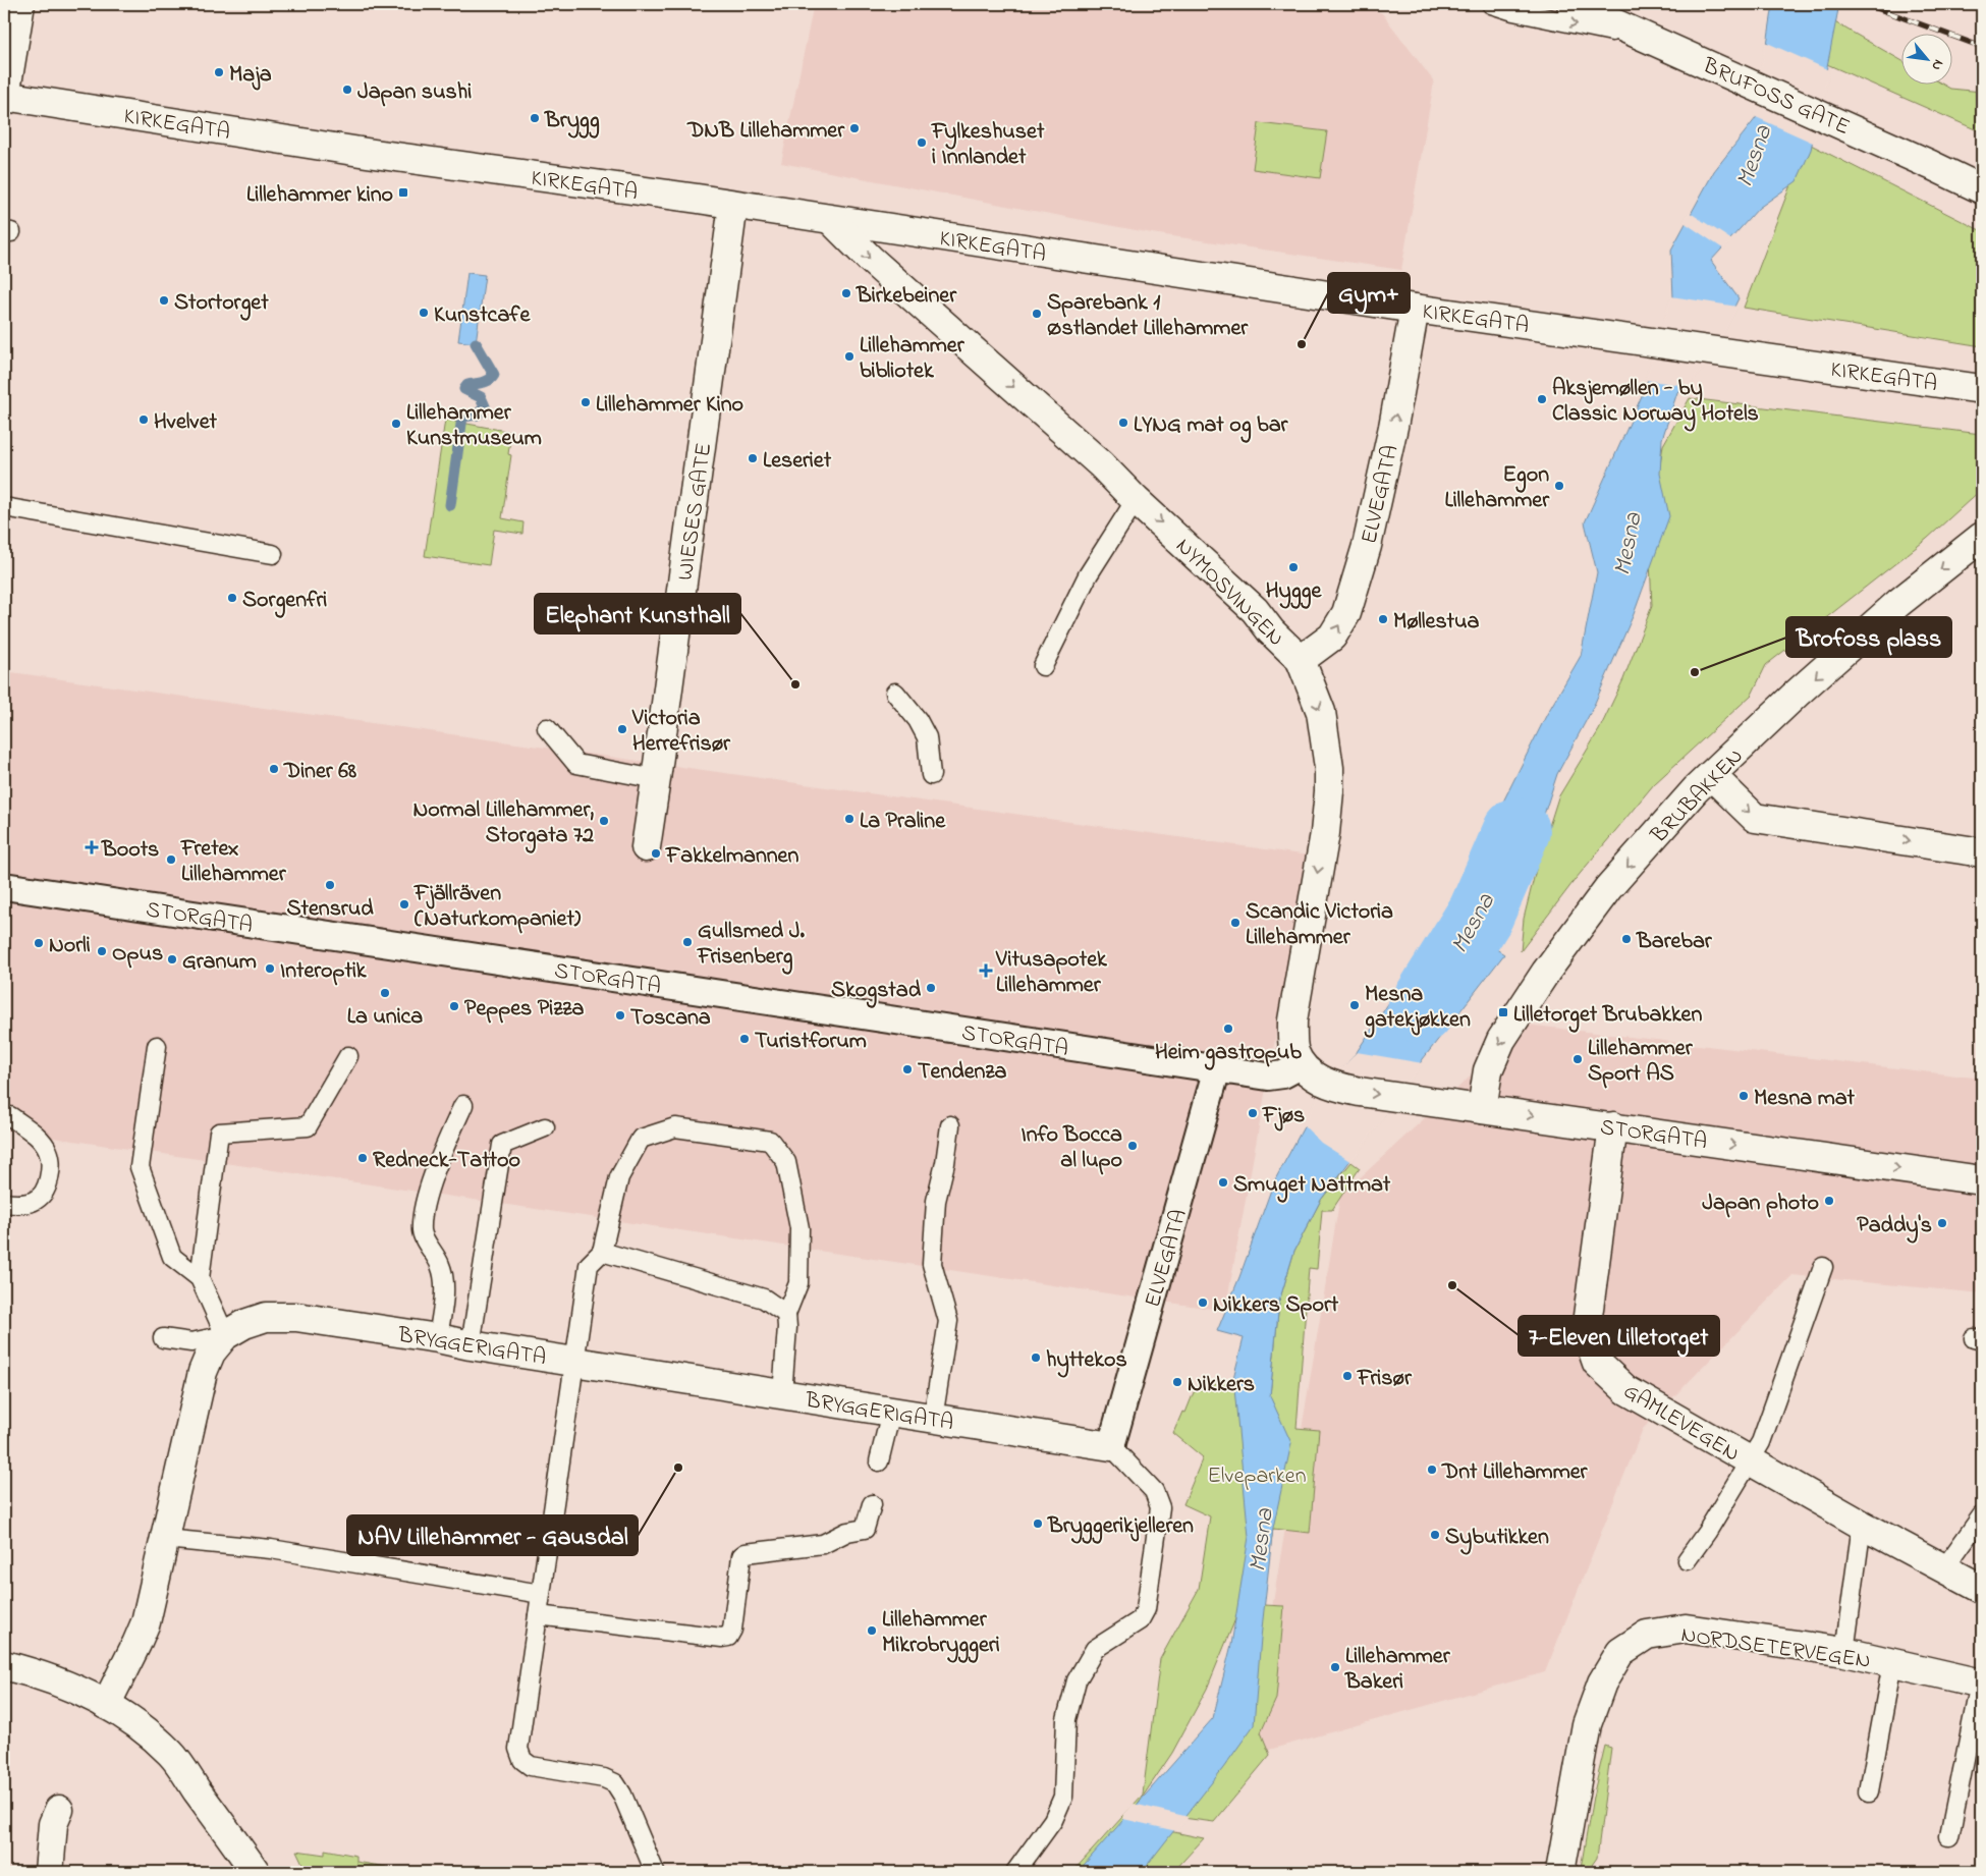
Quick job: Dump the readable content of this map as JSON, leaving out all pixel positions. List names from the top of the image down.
{
  "streets": {
    "street": [
      "BRUFOSS GATE",
      "KIRKEGATA",
      "ELVEGATA",
      "WIESES GATE",
      "NYMOSVINGEN",
      "BRUBAKKEN",
      "STORGATA",
      "BRYGGERIGATA",
      "GAMLEVEGEN",
      "NORDSETERVEGEN"
    ]
  },
  "crossings": [
    ["KIRKEGATA", "ELVEGATA"],
    ["KIRKEGATA", "WIESES GATE"],
    ["KIRKEGATA", "NYMOSVINGEN"],
    ["ELVEGATA", "NYMOSVINGEN"],
    ["ELVEGATA", "STORGATA"],
    ["ELVEGATA", "BRYGGERIGATA"],
    ["NYMOSVINGEN", "STORGATA"],
    ["BRUBAKKEN", "STORGATA"],
    ["STORGATA", "GAMLEVEGEN"]
  ],
  "one_way": ["ELVEGATA", "NYMOSVINGEN", "BRUBAKKEN"],
  "water": ["Mesna"],
  "parks": ["Elveparken"],
  "places": {
    "other": [
      "Maja",
      "Japan sushi",
      "Brygg",
      "DNB Lillehammer",
      "Fylkeshuset i Innlandet",
      "Birkebeiner",
      "Stortorget",
      "Kunstcafe",
      "Sparebank 1 Østlandet Lillehammer",
      "Gym+",
      "Lillehammer bibliotek",
      "Aksjemøllen - by Classic Norway Hotels",
      "Lillehammer Kino",
      "Hvelvet",
      "LYNG mat og bar",
      "Lillehammer Kunstmuseum",
      "Leseriet",
      "Egon Lillehammer",
      "Hygge",
      "Sorgenfri",
      "Møllestua",
      "Brofoss plass",
      "Elephant Kunsthall",
      "Victoria Herrefrisør",
      "Diner 68",
      "La Praline",
      "Normal Lillehammer, Storgata 72",
      "Fakkelmannen",
      "Fretex Lillehammer",
      "Stensrud",
      "Fjällräven (Naturkompaniet)",
      "Scandic Victoria Lillehammer",
      "Barebar",
      "Gullsmed J. Frisenberg",
      "Norli",
      "Opus",
      "Granum",
      "Interoptik",
      "Skogstad",
      "La unica",
      "Mesna gatekjøkken",
      "Peppes Pizza",
      "Toscana",
      "Heim gastropub",
      "Turistforum",
      "Lillehammer Sport AS",
      "Tendenza",
      "Mesna mat",
      "Fjøs",
      "Info Bocca al lupo",
      "Redneck-Tattoo",
      "Smuget Nattmat",
      "Japan photo",
      "Paddy's",
      "7-Eleven Lilletorget",
      "Nikkers Sport",
      "hyttekos",
      "Frisør",
      "Nikkers",
      "NAV Lillehammer - Gausdal",
      "Dnt Lillehammer",
      "Bryggerikjelleren",
      "Sybutikken",
      "Lillehammer Mikrobryggeri",
      "Lillehammer Bakeri"
    ],
    "transit": ["Lillehammer kino", "Lilletorget Brubakken"],
    "health": ["Boots", "Vitusapotek Lillehammer"]
  },
  "north": "bottom right"
}
